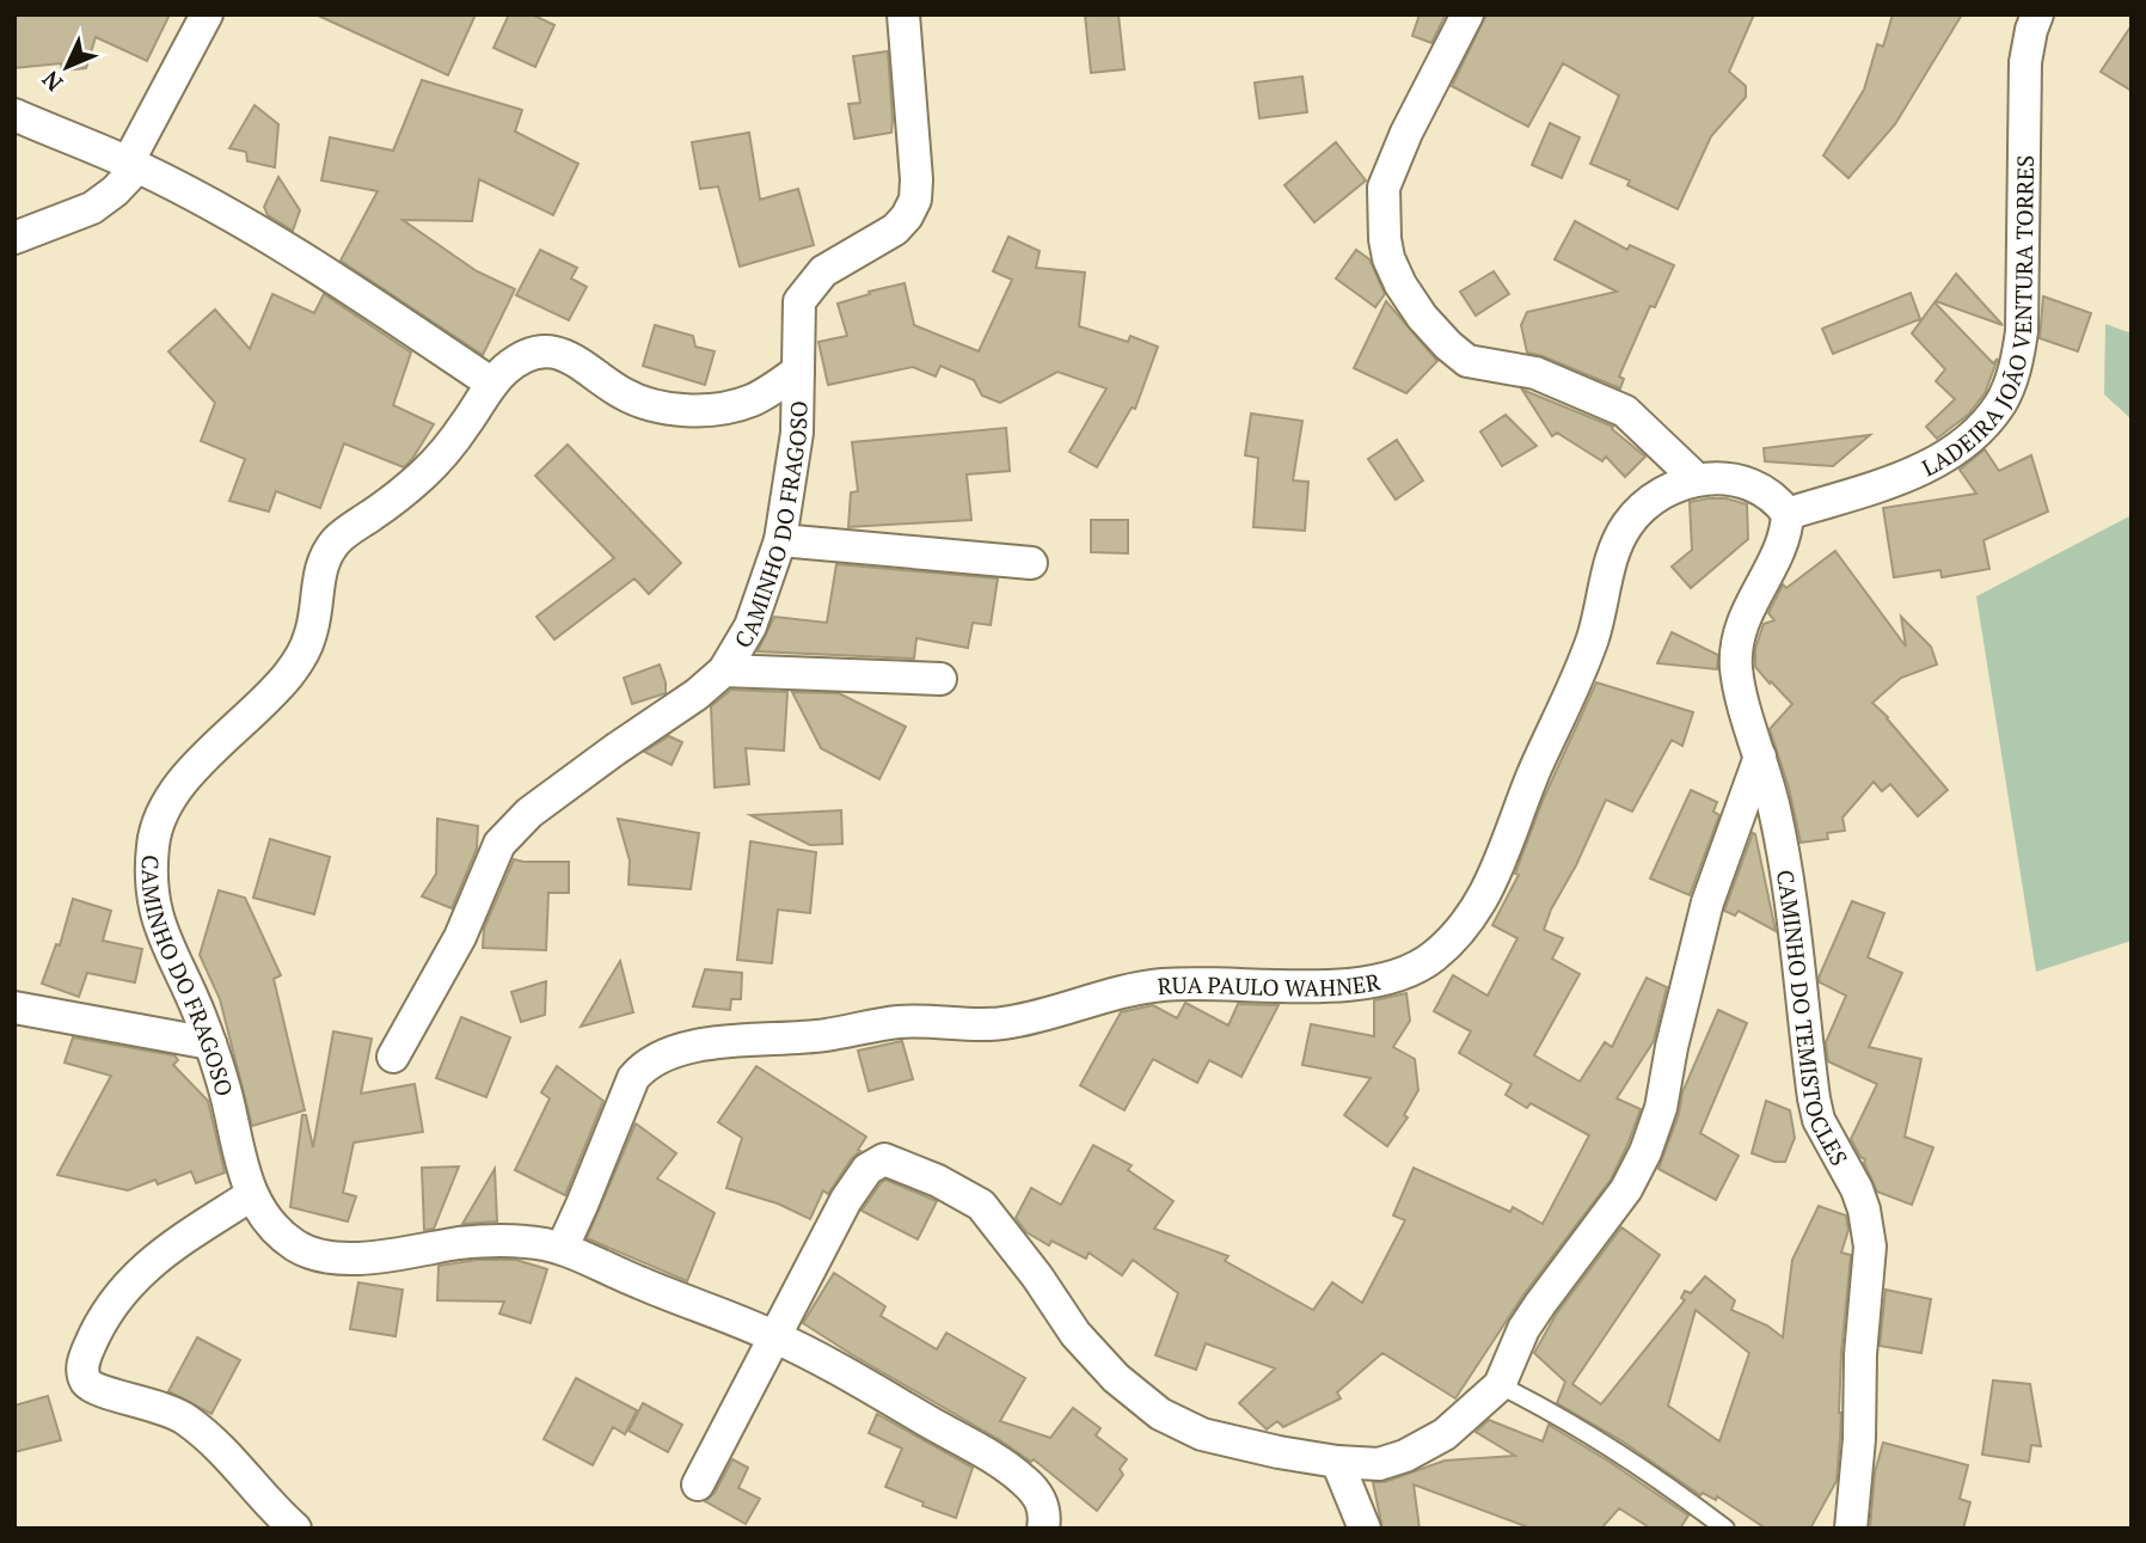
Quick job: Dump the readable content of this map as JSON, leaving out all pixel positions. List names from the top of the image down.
{
  "streets": {
    "street": [
      "LADEIRA JOÃO VENTURA TORRES",
      "CAMINHO DO FRAGOSO",
      "RUA PAULO WAHNER",
      "CAMINHO DO TEMISTOCLES"
    ]
  },
  "crossings": [
    ["LADEIRA JOÃO VENTURA TORRES", "RUA PAULO WAHNER"],
    ["LADEIRA JOÃO VENTURA TORRES", "CAMINHO DO TEMISTOCLES"],
    ["CAMINHO DO FRAGOSO", "RUA PAULO WAHNER"],
    ["RUA PAULO WAHNER", "CAMINHO DO TEMISTOCLES"]
  ],
  "north": "bottom left"
}
